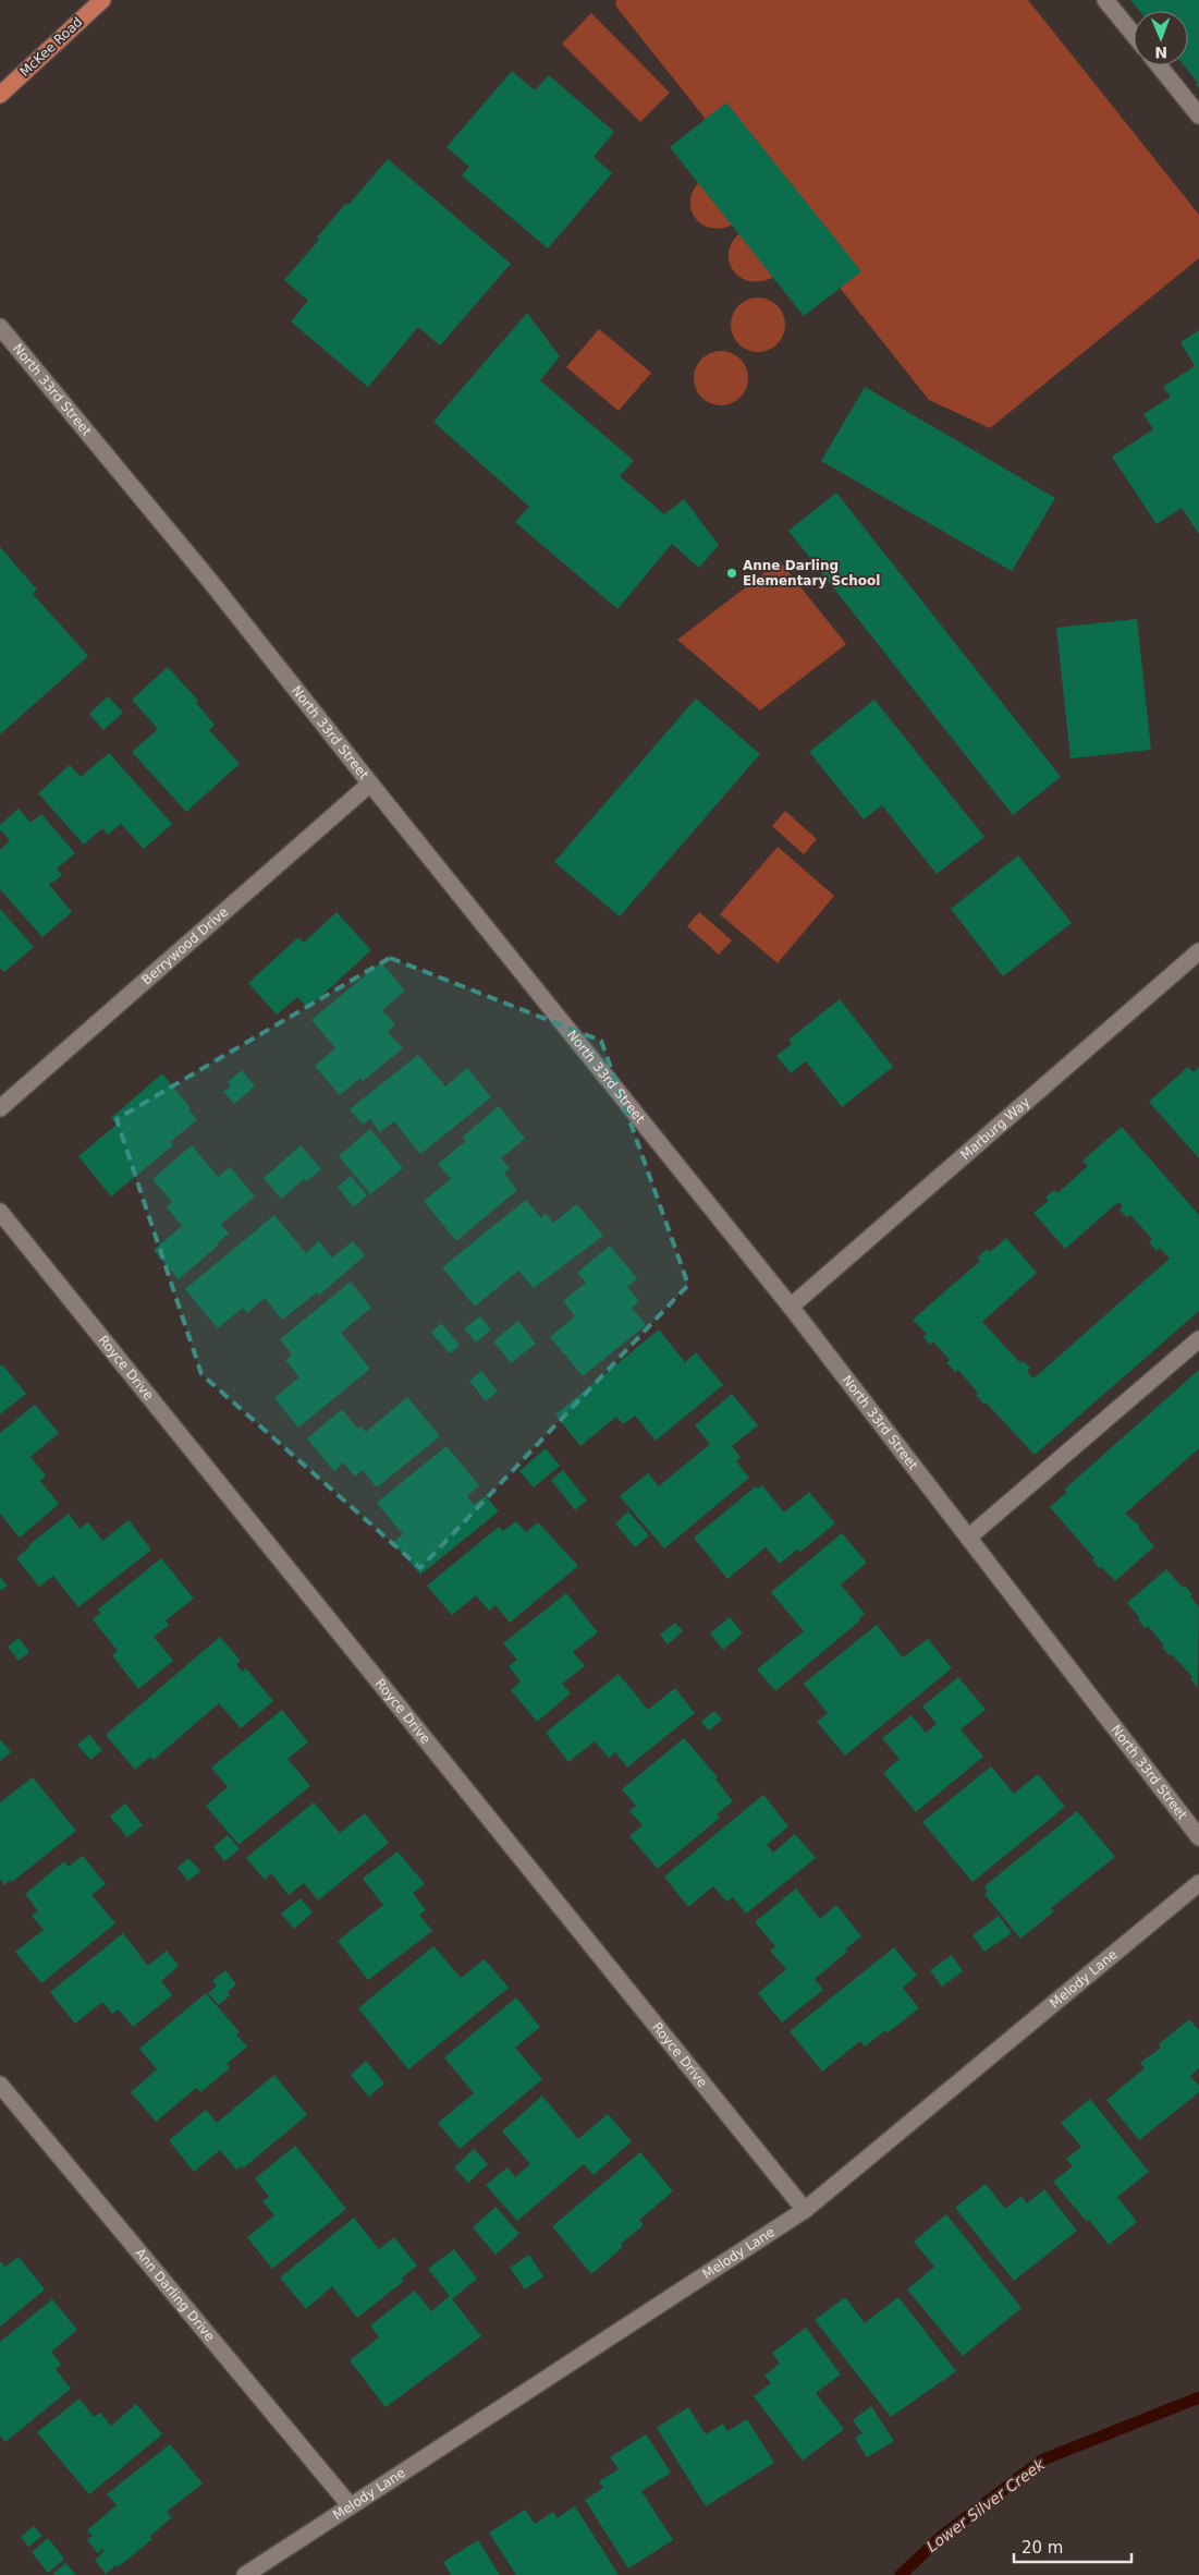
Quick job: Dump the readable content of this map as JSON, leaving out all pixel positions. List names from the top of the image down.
{
  "streets": {
    "main road": ["McKee Road"],
    "street": [
      "North 33rd Street",
      "Berrywood Drive",
      "Marburg Way",
      "Royce Drive",
      "Melody Lane",
      "Ann Darling Drive"
    ]
  },
  "crossings": [
    ["North 33rd Street", "Berrywood Drive"],
    ["North 33rd Street", "Marburg Way"],
    ["Royce Drive", "Melody Lane"],
    ["Melody Lane", "Ann Darling Drive"]
  ],
  "water": ["Lower Silver Creek"],
  "places": ["Anne Darling Elementary School"],
  "scale_bar": "20 m",
  "north": "bottom"
}
